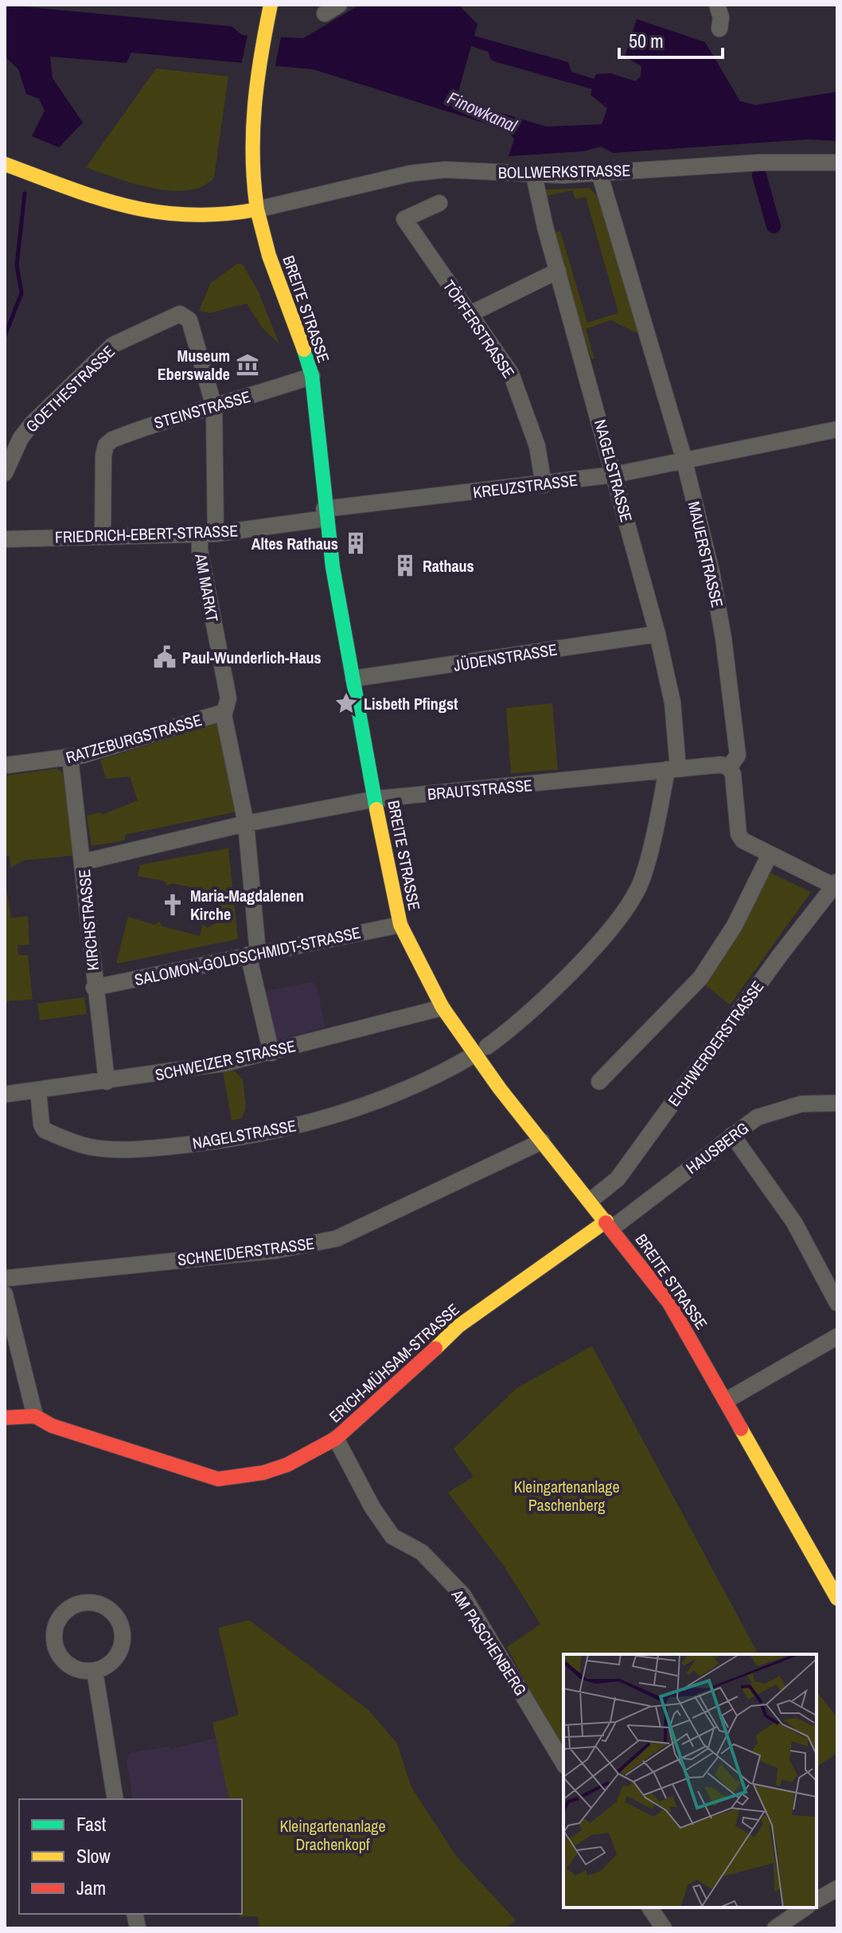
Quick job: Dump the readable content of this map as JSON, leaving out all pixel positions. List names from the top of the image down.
{
  "streets": {
    "main road": ["BREITE STRASSE", "ERICH-MÜHSAM-STRASSE"],
    "street": [
      "BOLLWERKSTRASSE",
      "TÖPFERSTRASSE",
      "GOETHESTRASSE",
      "STEINSTRASSE",
      "NAGELSTRASSE",
      "KREUZSTRASSE",
      "FRIEDRICH-EBERT-STRASSE",
      "MAUERSTRASSE",
      "AM MARKT",
      "JÜDENSTRASSE",
      "RATZEBURGSTRASSE",
      "BRAUTSTRASSE",
      "KIRCHSTRASSE",
      "SALOMON-GOLDSCHMIDT-STRASSE",
      "EICHWERDERSTRASSE",
      "SCHWEIZER STRASSE",
      "HAUSBERG",
      "SCHNEIDERSTRASSE",
      "AM PASCHENBERG"
    ]
  },
  "crossings": [
    ["BOLLWERKSTRASSE", "BREITE STRASSE"],
    ["BOLLWERKSTRASSE", "NAGELSTRASSE"],
    ["BOLLWERKSTRASSE", "MAUERSTRASSE"],
    ["BREITE STRASSE", "STEINSTRASSE"],
    ["BREITE STRASSE", "NAGELSTRASSE"],
    ["BREITE STRASSE", "KREUZSTRASSE"],
    ["BREITE STRASSE", "FRIEDRICH-EBERT-STRASSE"],
    ["BREITE STRASSE", "JÜDENSTRASSE"],
    ["BREITE STRASSE", "BRAUTSTRASSE"],
    ["BREITE STRASSE", "SALOMON-GOLDSCHMIDT-STRASSE"],
    ["BREITE STRASSE", "EICHWERDERSTRASSE"],
    ["BREITE STRASSE", "SCHWEIZER STRASSE"],
    ["BREITE STRASSE", "HAUSBERG"],
    ["BREITE STRASSE", "SCHNEIDERSTRASSE"],
    ["BREITE STRASSE", "ERICH-MÜHSAM-STRASSE"],
    ["TÖPFERSTRASSE", "KREUZSTRASSE"],
    ["GOETHESTRASSE", "AM MARKT"],
    ["STEINSTRASSE", "FRIEDRICH-EBERT-STRASSE"],
    ["STEINSTRASSE", "AM MARKT"],
    ["NAGELSTRASSE", "KREUZSTRASSE"],
    ["NAGELSTRASSE", "JÜDENSTRASSE"],
    ["NAGELSTRASSE", "BRAUTSTRASSE"],
    ["NAGELSTRASSE", "SCHWEIZER STRASSE"],
    ["KREUZSTRASSE", "FRIEDRICH-EBERT-STRASSE"],
    ["KREUZSTRASSE", "MAUERSTRASSE"],
    ["FRIEDRICH-EBERT-STRASSE", "AM MARKT"],
    ["MAUERSTRASSE", "BRAUTSTRASSE"],
    ["MAUERSTRASSE", "EICHWERDERSTRASSE"],
    ["AM MARKT", "RATZEBURGSTRASSE"],
    ["AM MARKT", "BRAUTSTRASSE"],
    ["AM MARKT", "SALOMON-GOLDSCHMIDT-STRASSE"],
    ["AM MARKT", "SCHWEIZER STRASSE"],
    ["RATZEBURGSTRASSE", "KIRCHSTRASSE"],
    ["BRAUTSTRASSE", "KIRCHSTRASSE"],
    ["KIRCHSTRASSE", "SALOMON-GOLDSCHMIDT-STRASSE"],
    ["KIRCHSTRASSE", "SCHWEIZER STRASSE"],
    ["HAUSBERG", "ERICH-MÜHSAM-STRASSE"],
    ["ERICH-MÜHSAM-STRASSE", "AM PASCHENBERG"]
  ],
  "water": ["Finowkanal"],
  "parks": ["Kleingartenanlage Paschenberg", "Kleingartenanlage Drachenkopf"],
  "places": {
    "museum": ["Museum Eberswalde"],
    "building": ["Altes Rathaus", "Rathaus"],
    "public building": ["Paul-Wunderlich-Haus"],
    "place": ["Lisbeth Pfingst"],
    "church": ["Maria-Magdalenen Kirche"]
  },
  "legend": ["Fast", "Slow", "Jam"],
  "scale_bar": "50 m"
}
